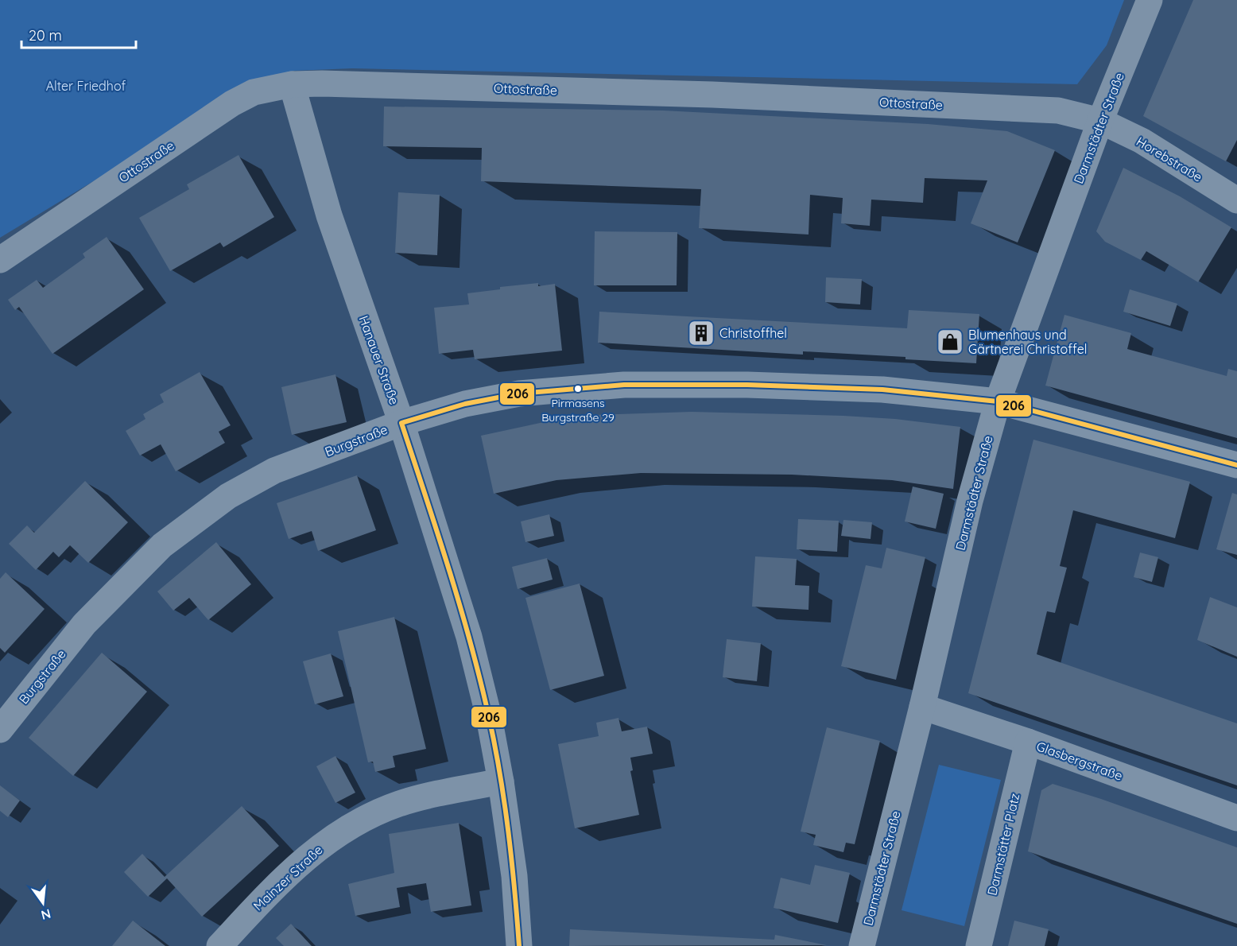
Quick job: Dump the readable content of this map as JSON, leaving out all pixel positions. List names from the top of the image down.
{
  "streets": {
    "street": [
      "Ottostraße",
      "Darmstädter Straße",
      "Horebstraße",
      "Hanauer Straße",
      "Burgstraße",
      "Glasbergstraße",
      "Darmstätter Platz",
      "Mainzer Straße"
    ]
  },
  "crossings": [
    ["Ottostraße", "Darmstädter Straße"],
    ["Ottostraße", "Horebstraße"],
    ["Ottostraße", "Hanauer Straße"],
    ["Darmstädter Straße", "Horebstraße"],
    ["Darmstädter Straße", "Burgstraße"],
    ["Darmstädter Straße", "Glasbergstraße"],
    ["Hanauer Straße", "Burgstraße"],
    ["Hanauer Straße", "Mainzer Straße"],
    ["Glasbergstraße", "Darmstätter Platz"]
  ],
  "parks": ["Alter Friedhof"],
  "places": {
    "building": ["Christoffhel"],
    "shop": ["Blumenhaus und Gärtnerei Christoffel"],
    "other": ["Pirmasens Burgstraße 29"]
  },
  "lines": ["transit line 206"],
  "scale_bar": "20 m",
  "north": "bottom"
}
